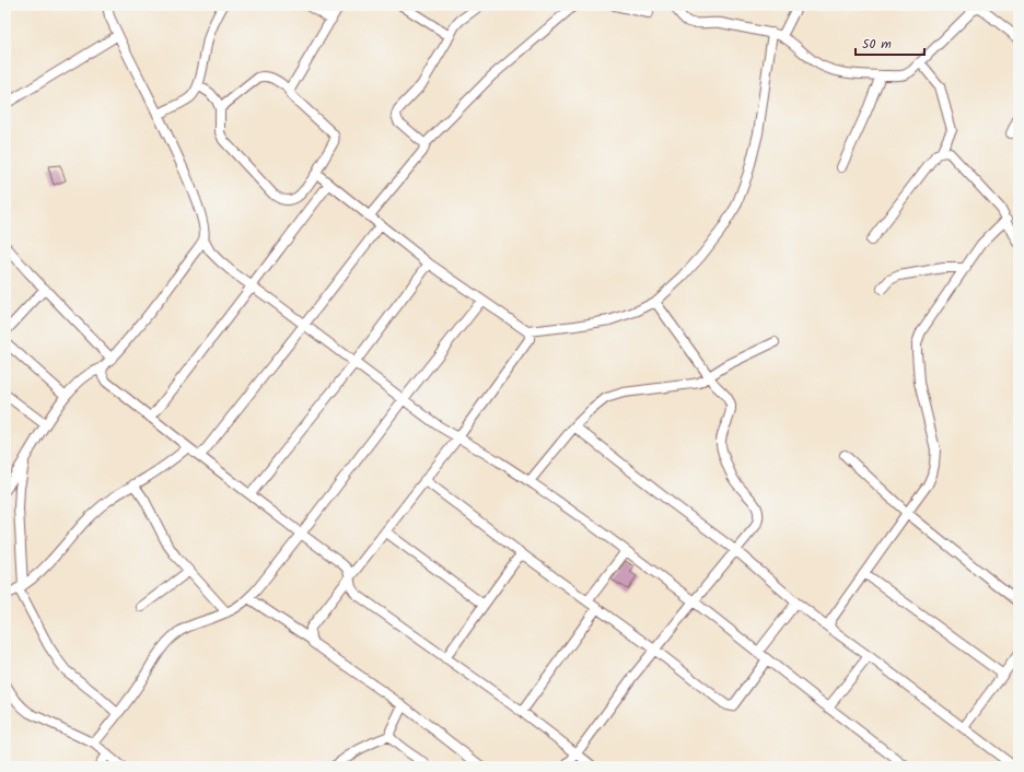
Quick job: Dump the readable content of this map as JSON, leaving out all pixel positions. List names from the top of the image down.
{
  "scale_bar": "50 m"
}
